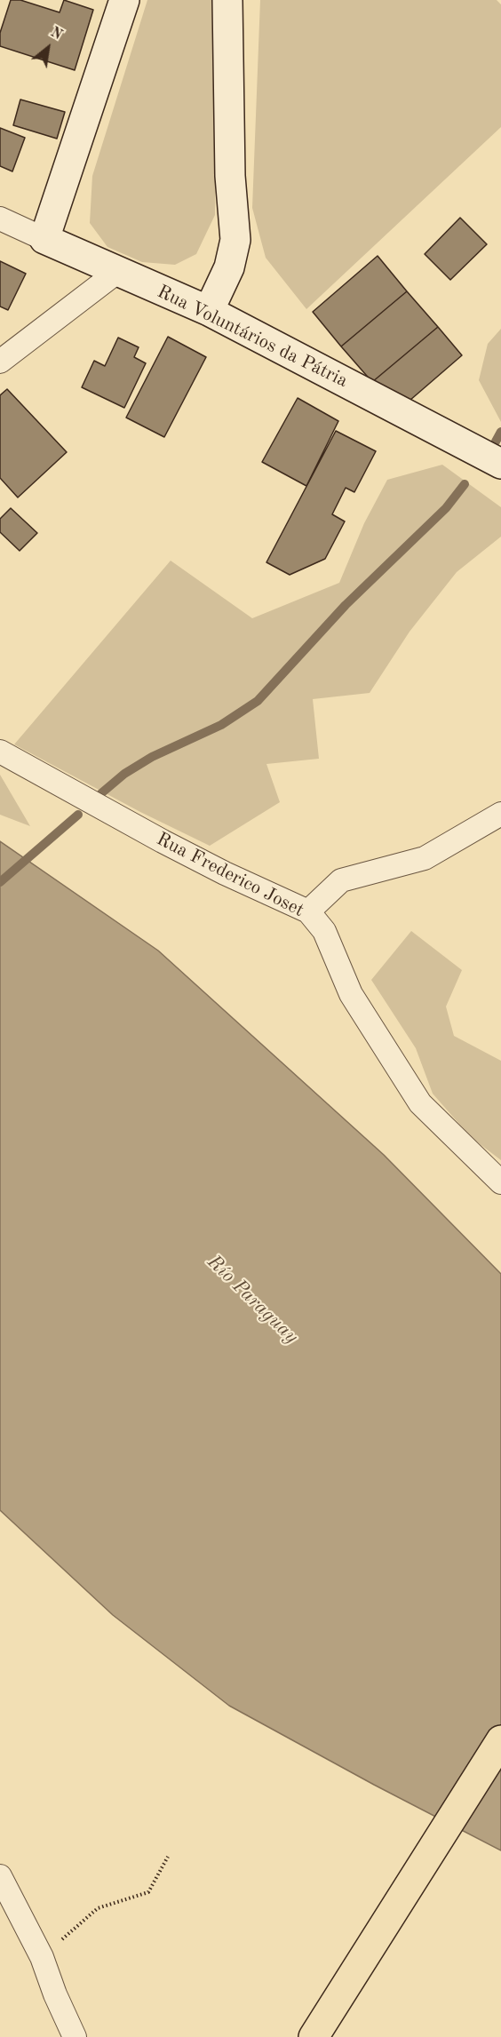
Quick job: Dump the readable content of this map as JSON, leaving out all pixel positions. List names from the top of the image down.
{
  "streets": {
    "main road": ["Rua Voluntários da Pátria"],
    "street": ["Rua Frederico Joset"]
  },
  "water": ["Río Paraguay"],
  "north": "top right"
}
